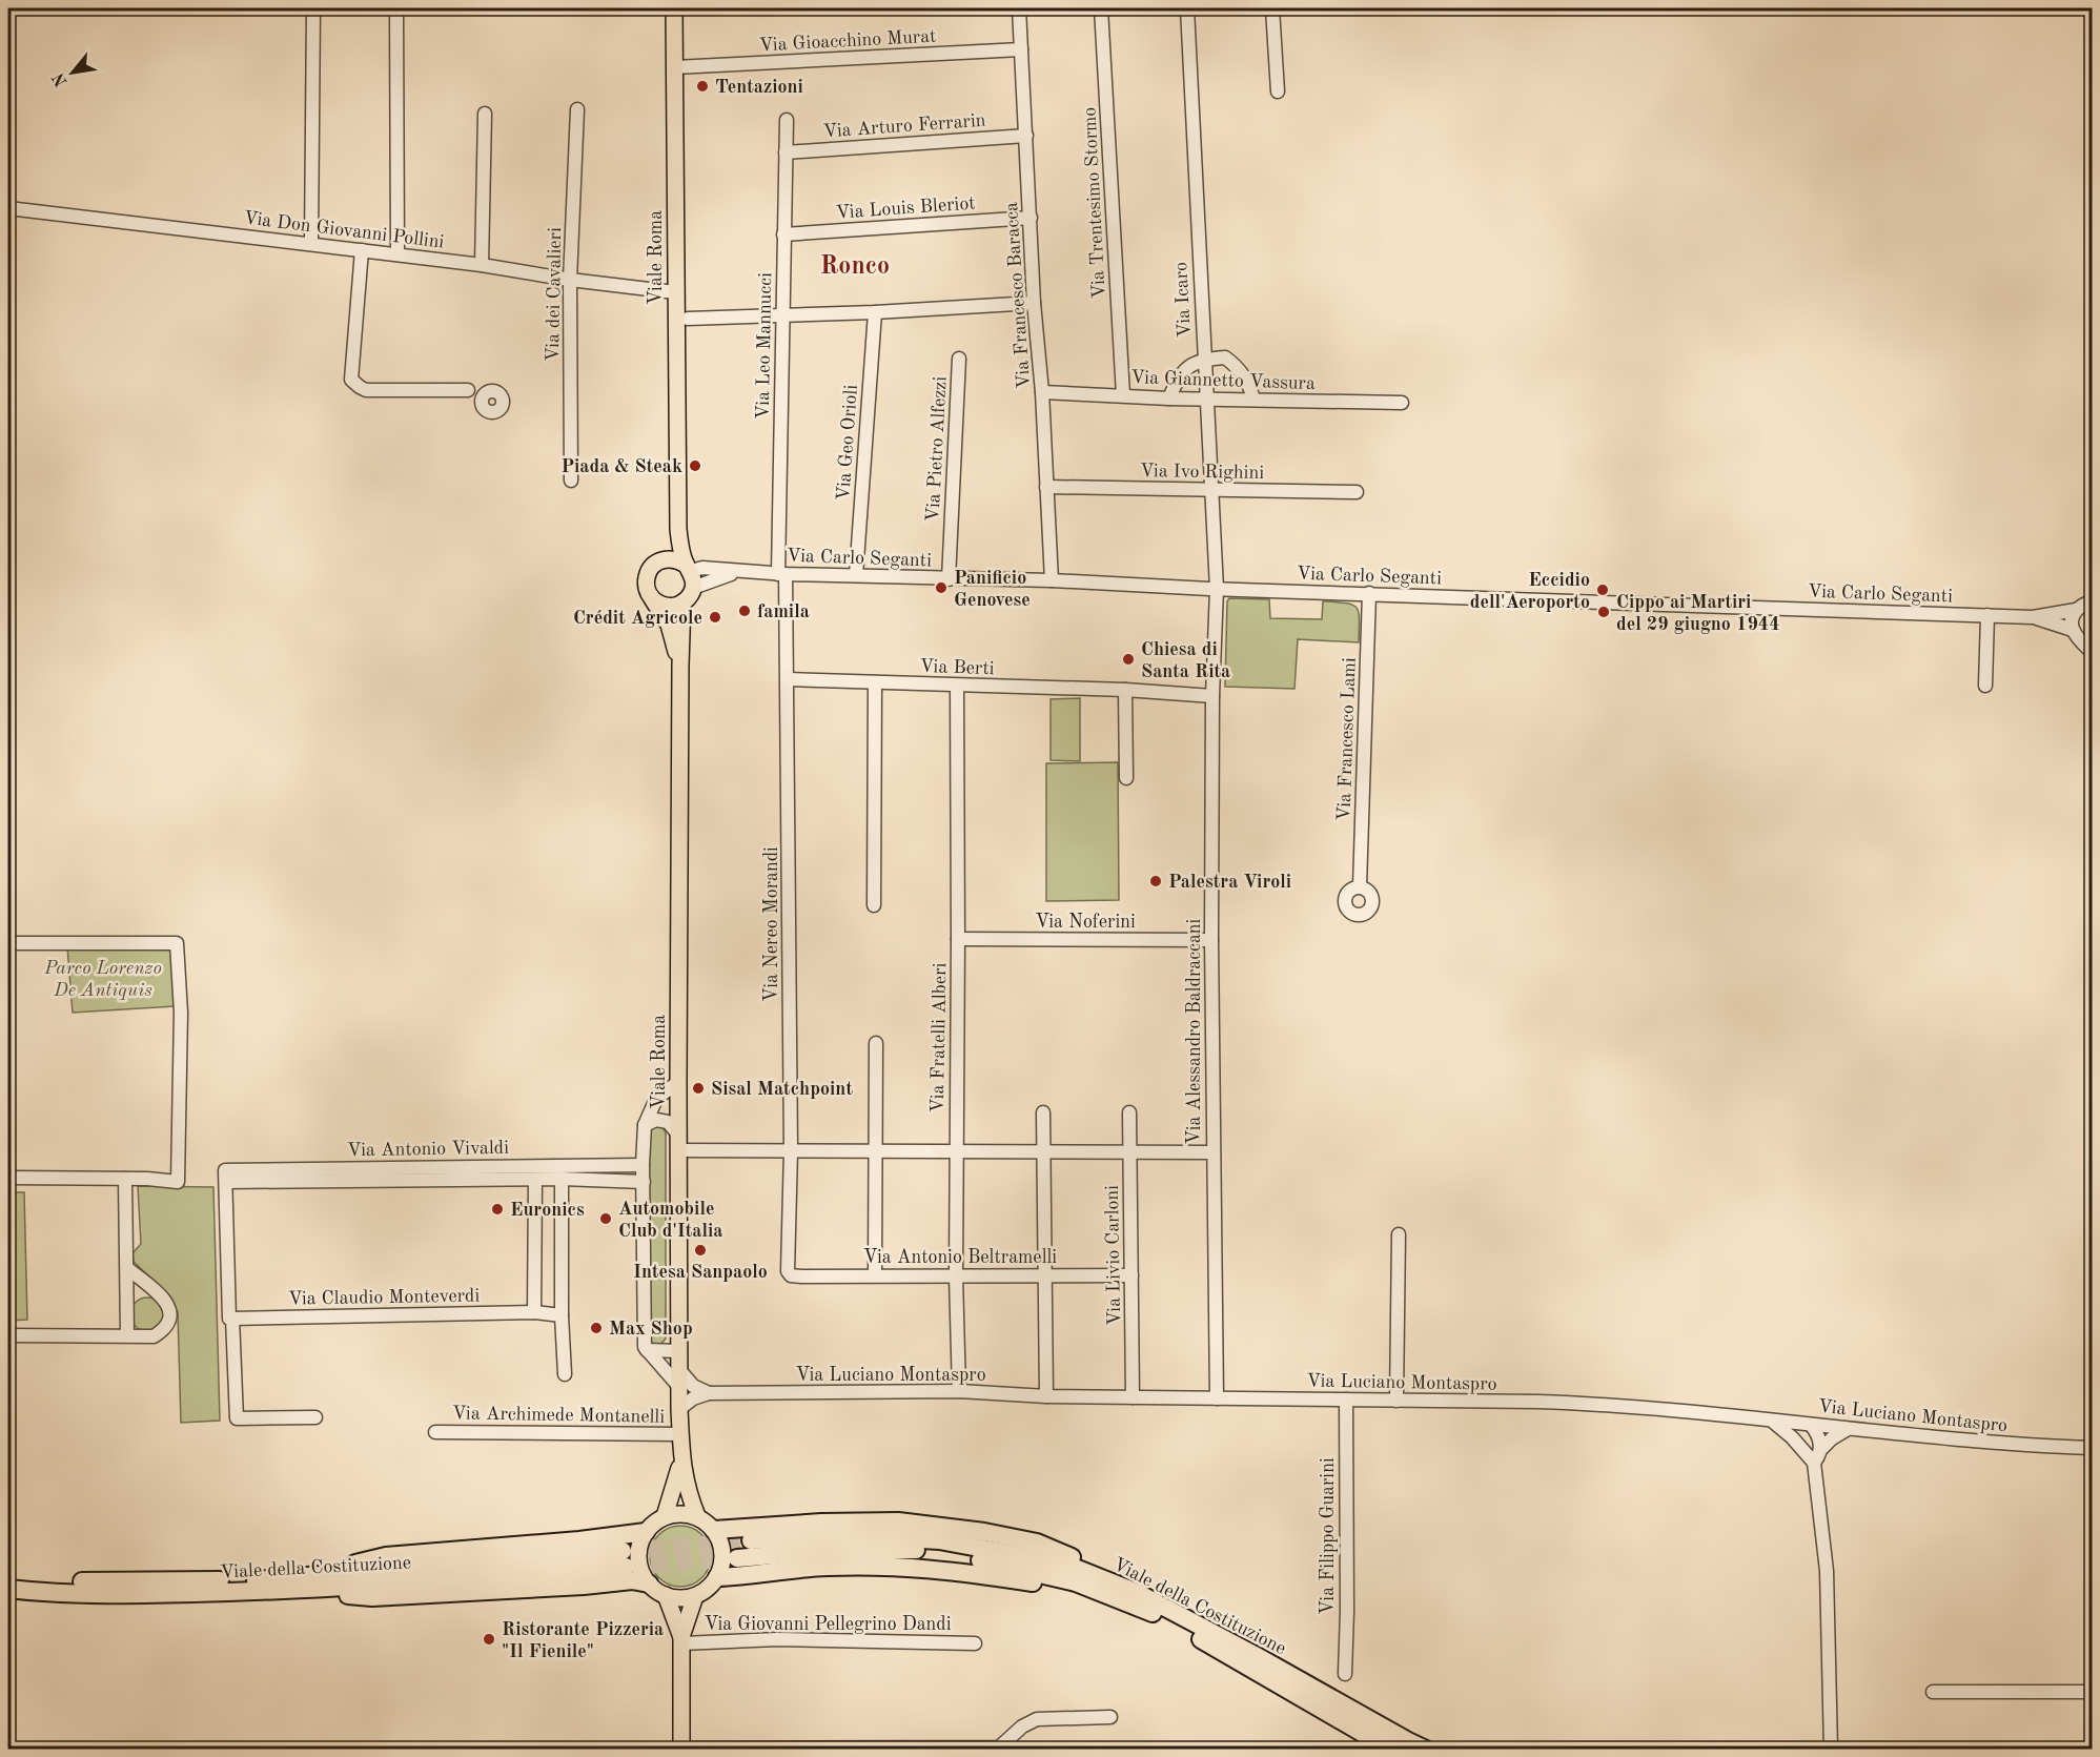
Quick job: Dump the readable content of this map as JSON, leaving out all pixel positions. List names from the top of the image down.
{
  "streets": {
    "highway": ["Viale della Costituzione"],
    "main road": ["Viale Roma"],
    "street": [
      "Via Gioacchino Murat",
      "Via Arturo Ferrarin",
      "Via Trentesimo Stormo",
      "Via Louis Bleriot",
      "Via Don Giovanni Pollini",
      "Via dei Cavalieri",
      "Via Francesco Baracca",
      "Via Icaro",
      "Via Leo Mannucci",
      "Via Giannetto Vassura",
      "Via Geo Orioli",
      "Via Pietro Alfezzi",
      "Via Ivo Righini",
      "Via Carlo Seganti",
      "Via Berti",
      "Via Francesco Lami",
      "Via Noferini",
      "Via Nereo Morandi",
      "Via Alessandro Baldraccani",
      "Via Fratelli Alberi",
      "Via Antonio Vivaldi",
      "Via Livio Carloni",
      "Via Antonio Beltramelli",
      "Via Claudio Monteverdi",
      "Via Luciano Montaspro",
      "Via Archimede Montanelli",
      "Via Filippo Guarini",
      "Via Giovanni Pellegrino Dandi"
    ]
  },
  "crossings": [
    ["Via Gioacchino Murat", "Viale Roma"],
    ["Via Gioacchino Murat", "Via Francesco Baracca"],
    ["Via Arturo Ferrarin", "Via Francesco Baracca"],
    ["Via Arturo Ferrarin", "Via Leo Mannucci"],
    ["Via Trentesimo Stormo", "Via Giannetto Vassura"],
    ["Via Louis Bleriot", "Via Francesco Baracca"],
    ["Via Louis Bleriot", "Via Leo Mannucci"],
    ["Via Don Giovanni Pollini", "Viale Roma"],
    ["Via Don Giovanni Pollini", "Via dei Cavalieri"],
    ["Viale Roma", "Via Carlo Seganti"],
    ["Viale Roma", "Via Luciano Montaspro"],
    ["Viale Roma", "Via Archimede Montanelli"],
    ["Via Francesco Baracca", "Via Giannetto Vassura"],
    ["Via Francesco Baracca", "Via Ivo Righini"],
    ["Via Francesco Baracca", "Via Carlo Seganti"],
    ["Via Icaro", "Via Giannetto Vassura"],
    ["Via Icaro", "Via Ivo Righini"],
    ["Via Icaro", "Via Carlo Seganti"],
    ["Via Icaro", "Via Alessandro Baldraccani"],
    ["Via Leo Mannucci", "Via Carlo Seganti"],
    ["Via Leo Mannucci", "Via Nereo Morandi"],
    ["Via Geo Orioli", "Via Carlo Seganti"],
    ["Via Pietro Alfezzi", "Via Carlo Seganti"],
    ["Via Carlo Seganti", "Via Francesco Lami"],
    ["Via Carlo Seganti", "Via Nereo Morandi"],
    ["Via Carlo Seganti", "Via Alessandro Baldraccani"],
    ["Via Berti", "Via Nereo Morandi"],
    ["Via Berti", "Via Alessandro Baldraccani"],
    ["Via Berti", "Via Fratelli Alberi"],
    ["Via Noferini", "Via Alessandro Baldraccani"],
    ["Via Noferini", "Via Fratelli Alberi"],
    ["Via Nereo Morandi", "Via Antonio Beltramelli"],
    ["Via Alessandro Baldraccani", "Via Luciano Montaspro"],
    ["Via Fratelli Alberi", "Via Antonio Beltramelli"],
    ["Via Fratelli Alberi", "Via Luciano Montaspro"],
    ["Via Livio Carloni", "Via Antonio Beltramelli"],
    ["Via Livio Carloni", "Via Luciano Montaspro"],
    ["Via Luciano Montaspro", "Via Filippo Guarini"]
  ],
  "districts": ["Ronco"],
  "parks": ["Parco Lorenzo De Antiquis"],
  "places": [
    "Tentazioni",
    "Piada & Steak",
    "Panificio Genovese",
    "Eccidio dell'Aeroporto",
    "famila",
    "Cippo ai Martiri del 29 giugno 1944",
    "Crédit Agricole",
    "Chiesa di Santa Rita",
    "Palestra Viroli",
    "Sisal Matchpoint",
    "Euronics",
    "Automobile Club d'Italia",
    "Intesa Sanpaolo",
    "Max Shop",
    "Ristorante Pizzeria \"Il Fienile\""
  ],
  "north": "bottom left"
}
